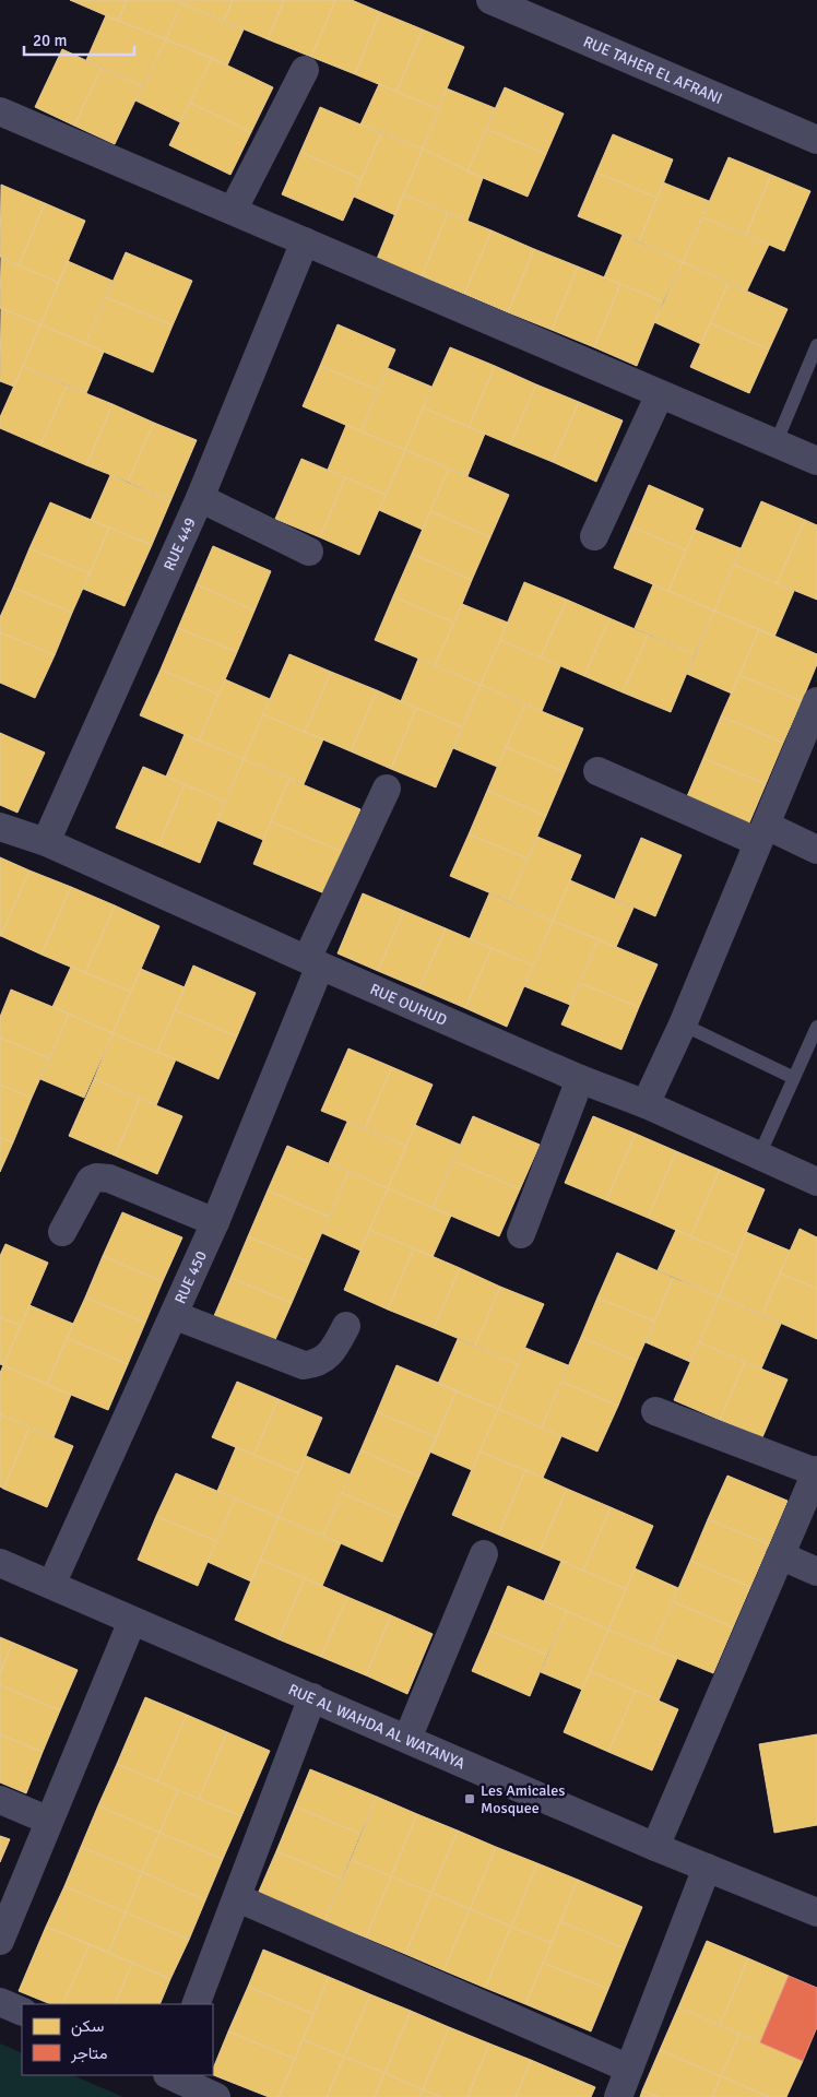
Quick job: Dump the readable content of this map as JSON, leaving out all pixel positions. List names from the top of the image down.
{
  "streets": {
    "street": [
      "RUE TAHER EL AFRANI",
      "RUE 449",
      "RUE OUHUD",
      "RUE 450",
      "RUE AL WAHDA AL WATANYA"
    ]
  },
  "crossings": [
    ["RUE 449", "RUE OUHUD"],
    ["RUE OUHUD", "RUE 450"],
    ["RUE 450", "RUE AL WAHDA AL WATANYA"]
  ],
  "places": {
    "transit": ["Les Amicales Mosquee"]
  },
  "legend": ["سكن", "متاجر"],
  "scale_bar": "20 m"
}
